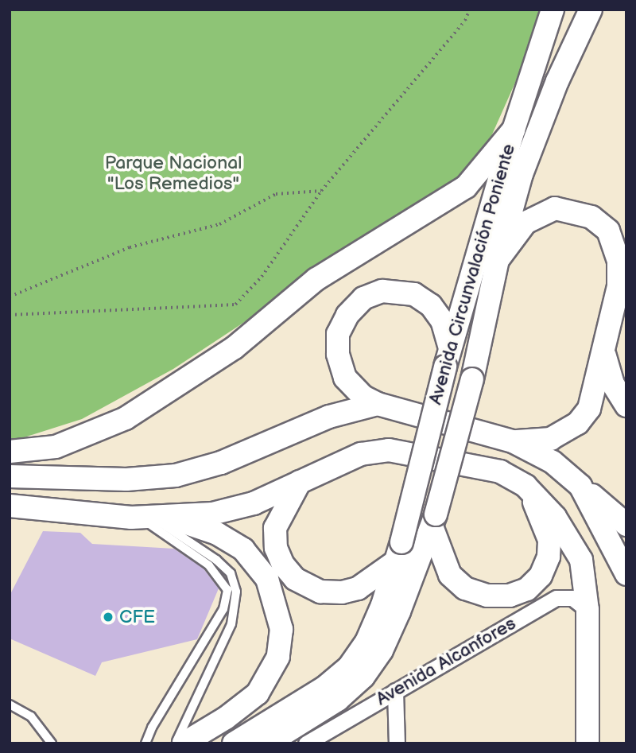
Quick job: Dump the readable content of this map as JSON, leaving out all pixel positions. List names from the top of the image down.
{
  "streets": {
    "main road": ["Avenida Circunvalación Poniente", "Avenida Alcanfores"]
  },
  "crossings": [
    ["Avenida Circunvalación Poniente", "Avenida Alcanfores"]
  ],
  "parks": ["Parque Nacional \"Los Remedios\""],
  "places": ["CFE"]
}
